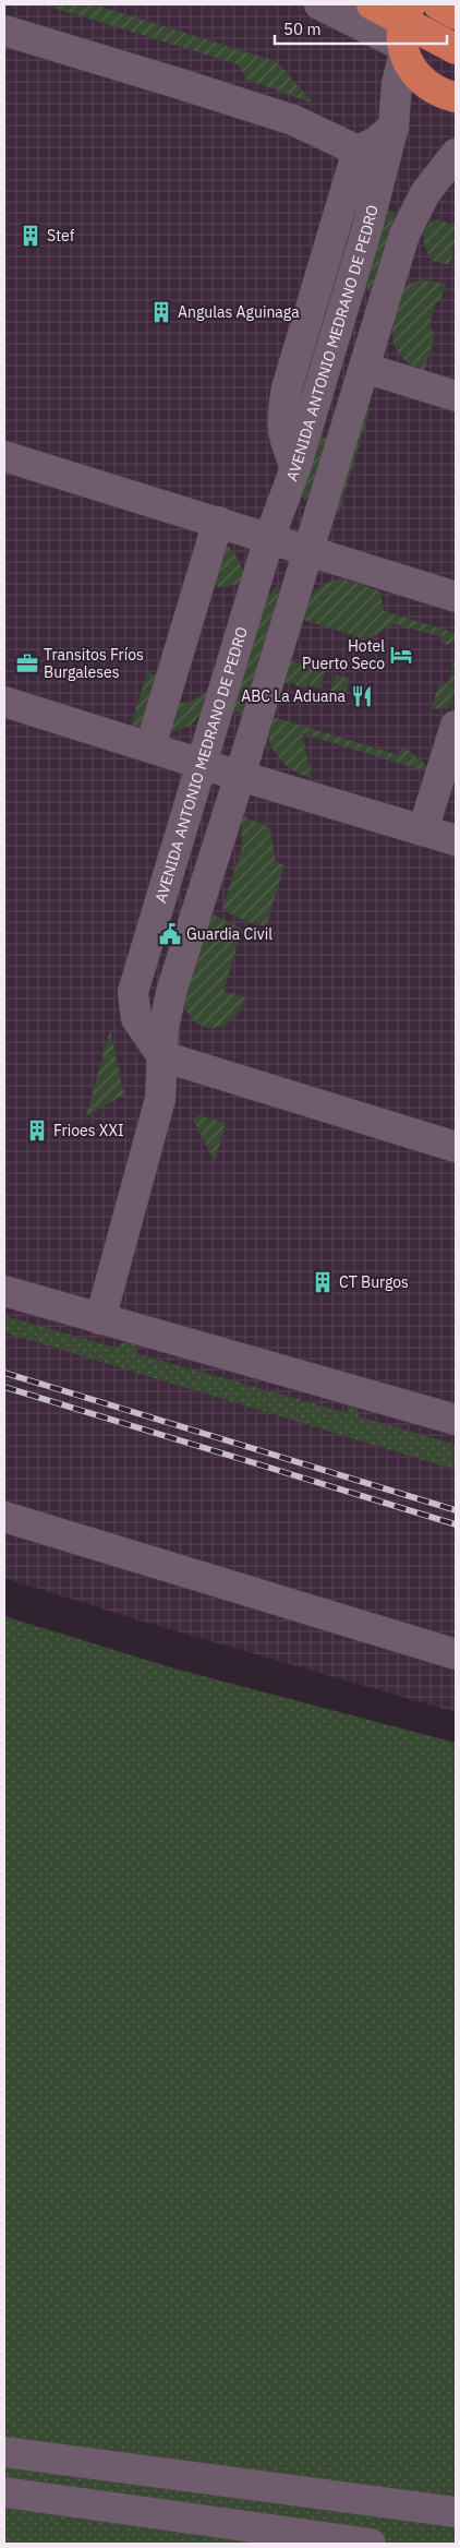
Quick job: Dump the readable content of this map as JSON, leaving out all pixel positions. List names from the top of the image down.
{
  "streets": {
    "street": ["AVENIDA ANTONIO MEDRANO DE PEDRO"]
  },
  "places": {
    "building": [
      "Stef",
      "Angulas Aguinaga",
      "Frioes XXI",
      "CT Burgos"
    ],
    "hotel": ["Hotel Puerto Seco"],
    "office": ["Transitos Fríos Burgaleses"],
    "restaurant": ["ABC La Aduana"],
    "public building": ["Guardia Civil"]
  },
  "scale_bar": "50 m"
}
